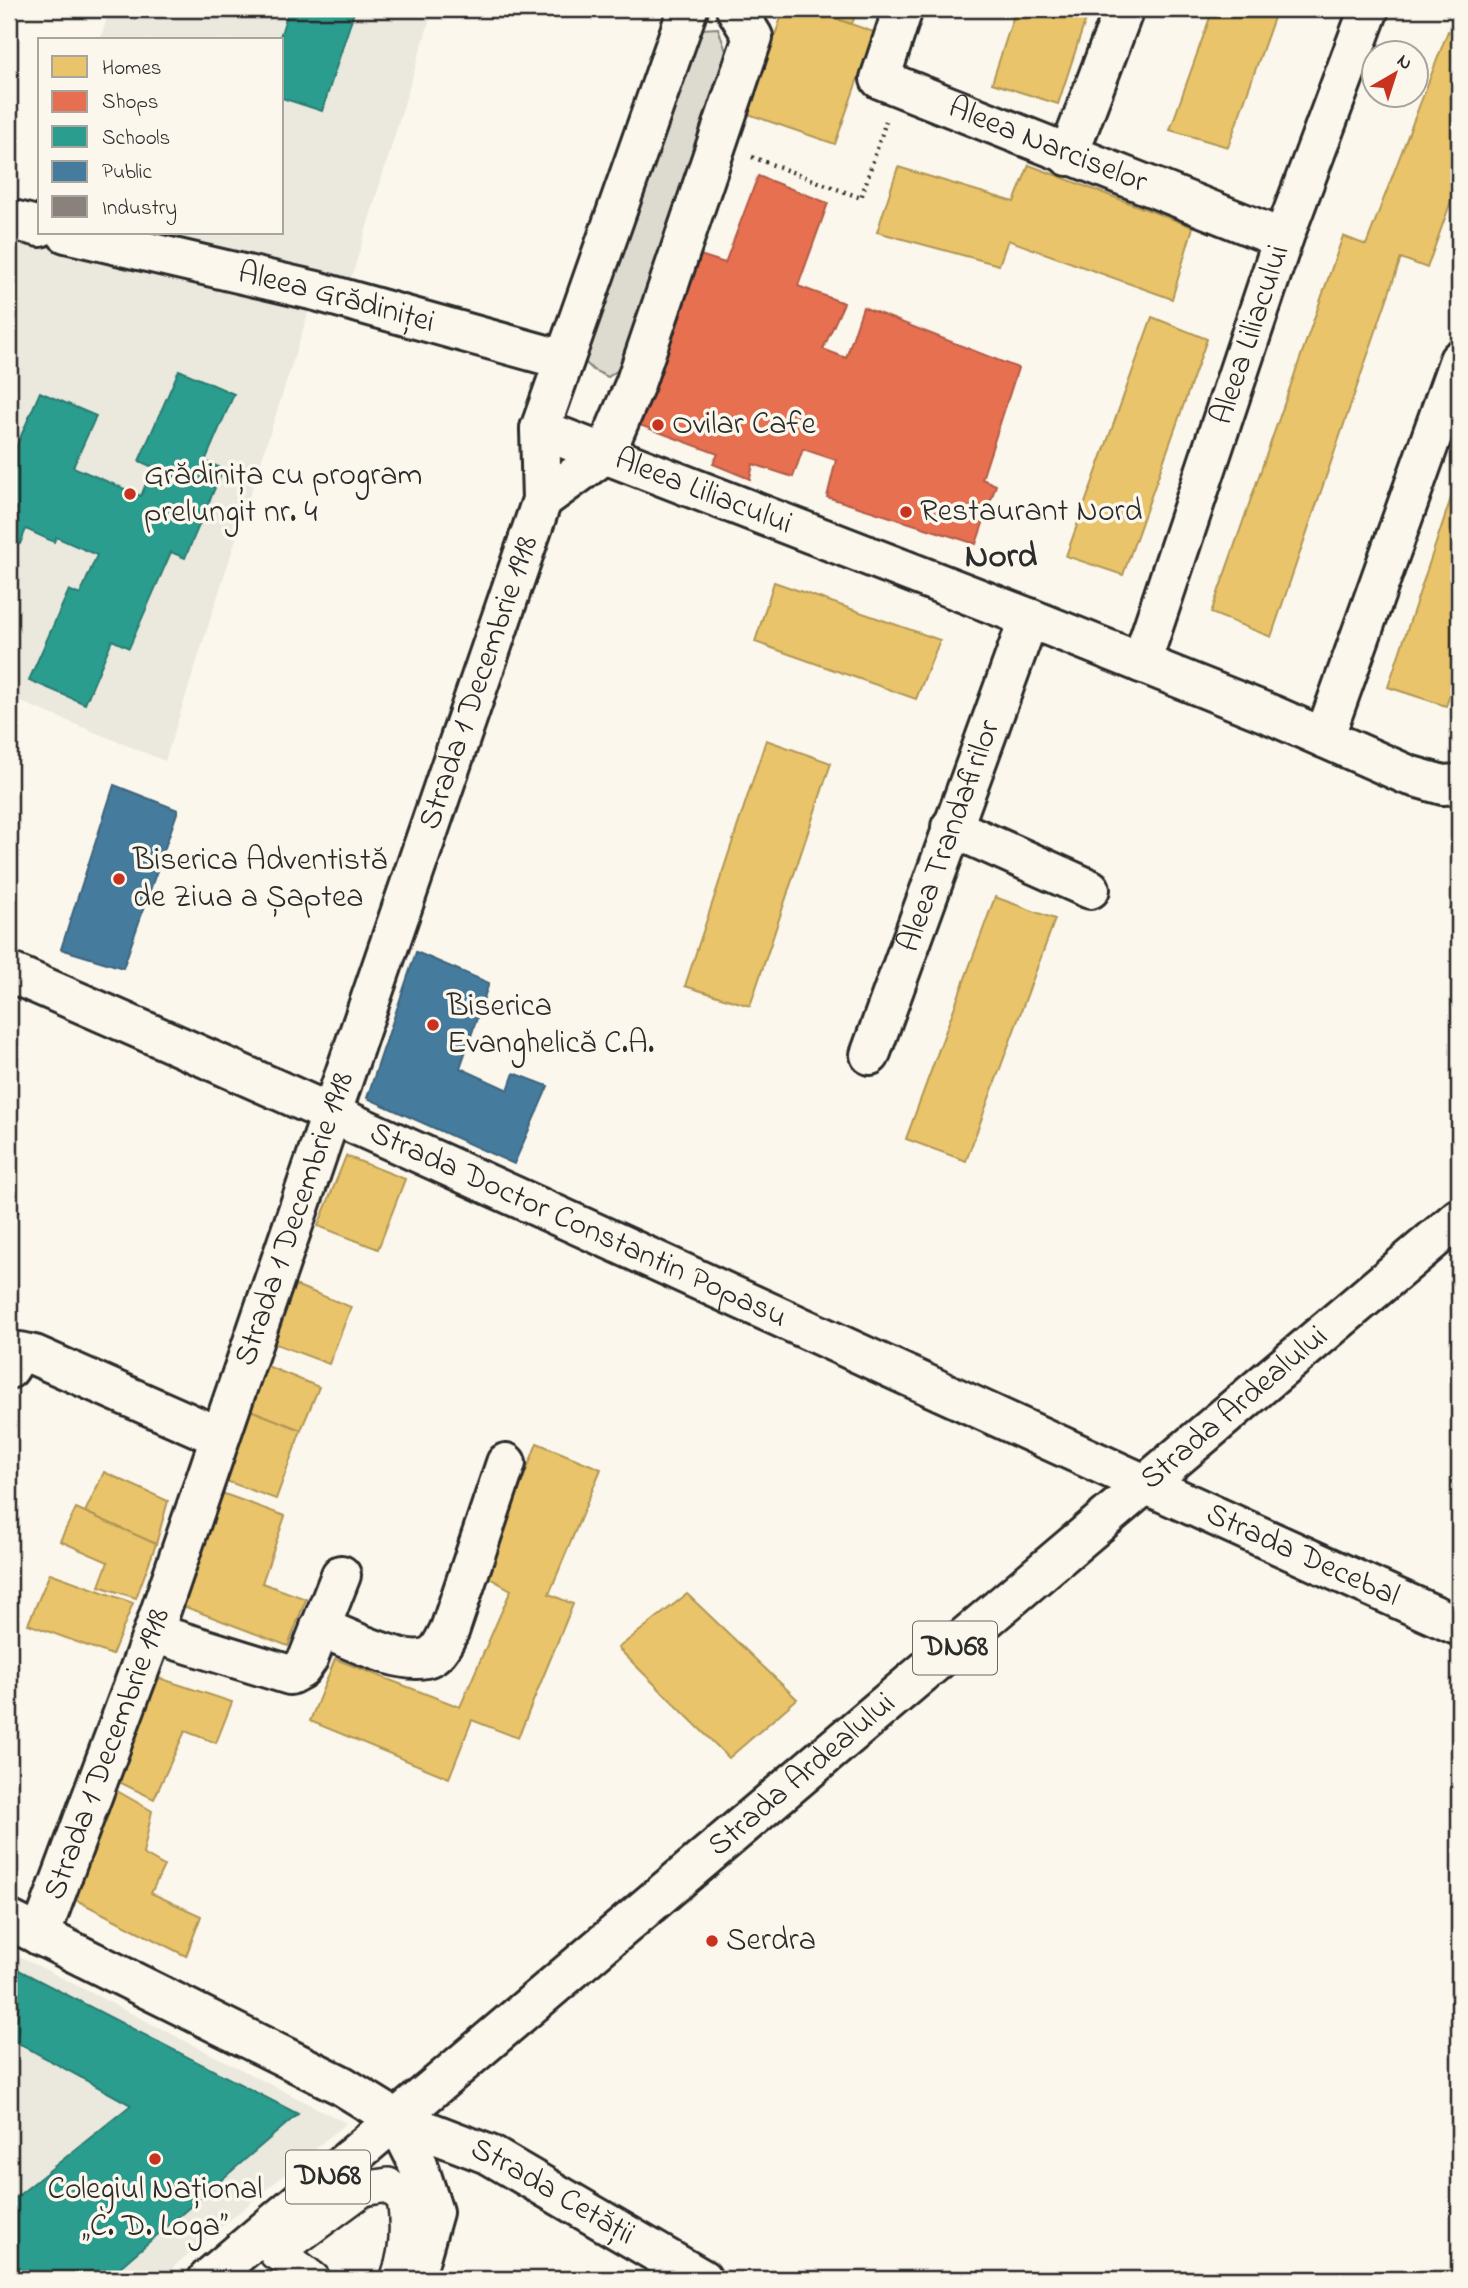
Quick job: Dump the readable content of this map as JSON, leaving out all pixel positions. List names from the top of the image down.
{
  "streets": {
    "street": [
      "Aleea Narciselor",
      "Aleea Grădiniței",
      "Aleea Liliacului",
      "Strada 1 Decembrie 1918",
      "Aleea Trandafirilor",
      "Strada Doctor Constantin Popasu",
      "Strada Ardealului",
      "Strada Decebal",
      "DN68",
      "Strada Cetății"
    ]
  },
  "crossings": [
    ["Aleea Narciselor", "Aleea Liliacului"],
    ["Aleea Grădiniței", "Strada 1 Decembrie 1918"],
    ["Aleea Liliacului", "Strada 1 Decembrie 1918"],
    ["Aleea Liliacului", "Aleea Trandafirilor"],
    ["Strada 1 Decembrie 1918", "Strada Doctor Constantin Popasu"],
    ["Strada 1 Decembrie 1918", "Strada Cetății"],
    ["Strada Doctor Constantin Popasu", "Strada Ardealului"],
    ["Strada Doctor Constantin Popasu", "Strada Decebal"],
    ["Strada Ardealului", "Strada Decebal"],
    ["Strada Ardealului", "Strada Cetății"]
  ],
  "districts": ["Nord"],
  "places": [
    "Ovilar Cafe",
    "Grădinița cu program prelungit nr. 4",
    "Restaurant Nord",
    "Biserica Adventistă de Ziua a Șaptea",
    "Biserica Evanghelică C.A.",
    "Serdra",
    "Colegiul Național „C. D. Loga”"
  ],
  "legend": [
    "Homes",
    "Shops",
    "Schools",
    "Public",
    "Industry"
  ],
  "north": "top right"
}
